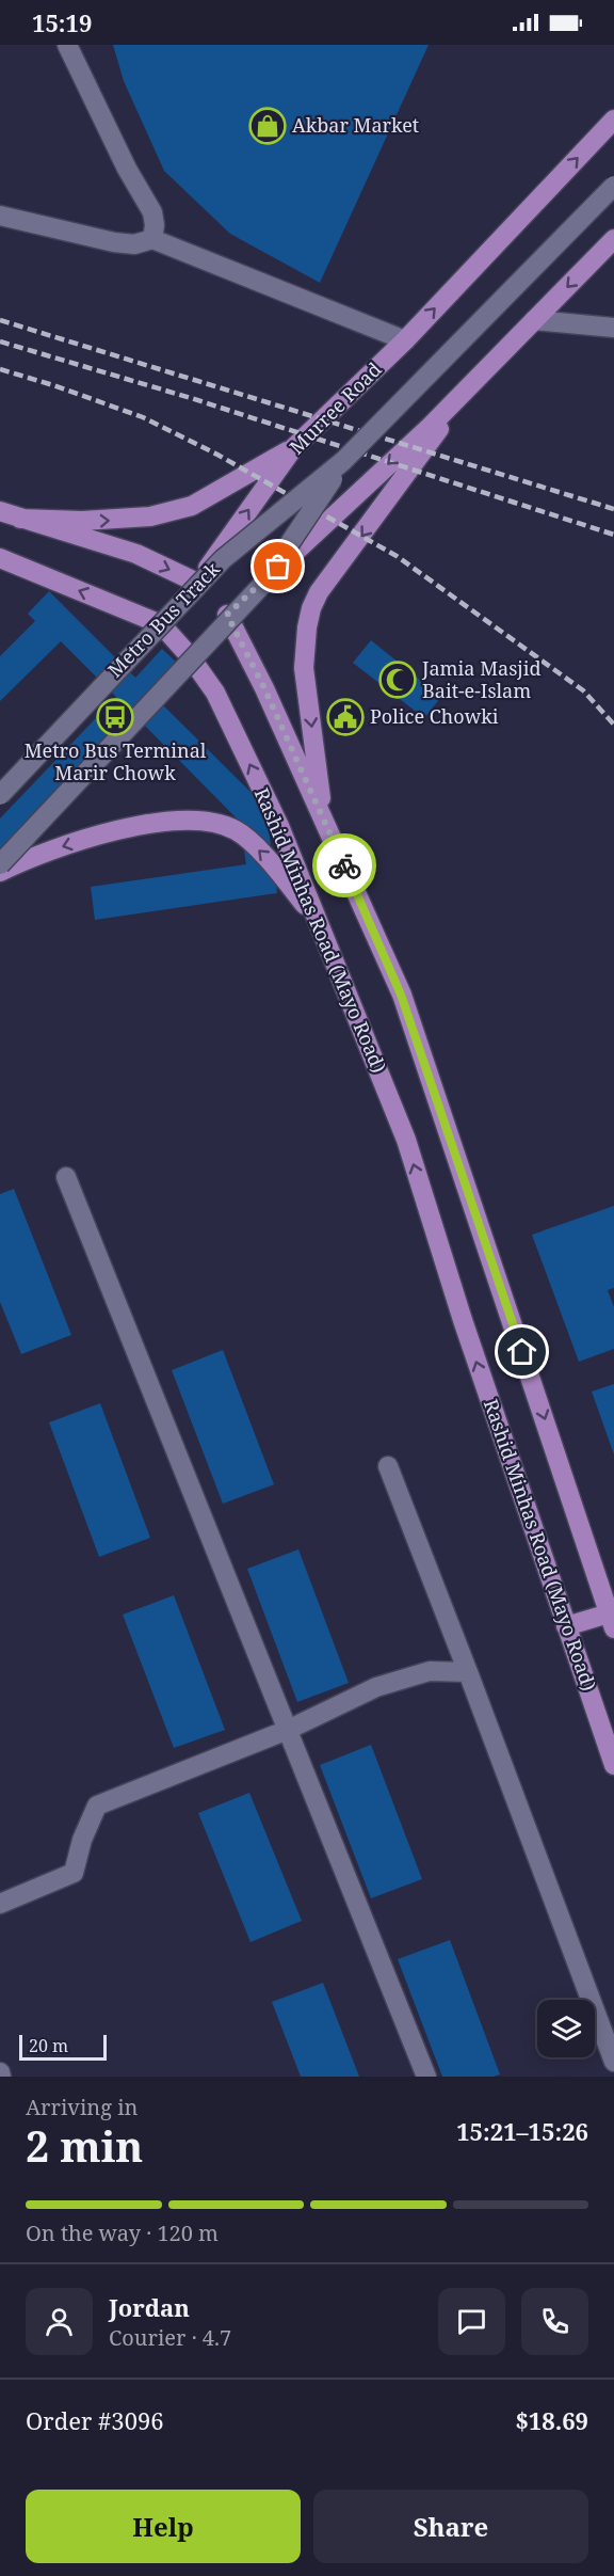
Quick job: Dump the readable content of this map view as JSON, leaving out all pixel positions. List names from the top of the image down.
{
  "streets": {
    "main road": ["Murree Road", "Rashid Minhas Road (Mayo Road)"],
    "street": ["Metro Bus Track"]
  },
  "crossings": [
    ["Murree Road", "Rashid Minhas Road (Mayo Road)"]
  ],
  "places": {
    "shop": ["Akbar Market"],
    "mosque": ["Jamia Masjid Bait-e-Islam"],
    "bus stop": ["Metro Bus Terminal Marir Chowk"],
    "public building": ["Police Chowki"]
  },
  "scale_bar": "20 m",
  "page": {
    "status": "15:19",
    "scale": "20 m",
    "heading": ["2 min", "Arriving in", "15:21–15:26"],
    "panel": [
      "Jordan",
      "Courier · 4.7",
      "Order #3096",
      "$18.69"
    ],
    "bar": "On the way · 120 m",
    "buttons": ["Help", "Share"]
  }
}
